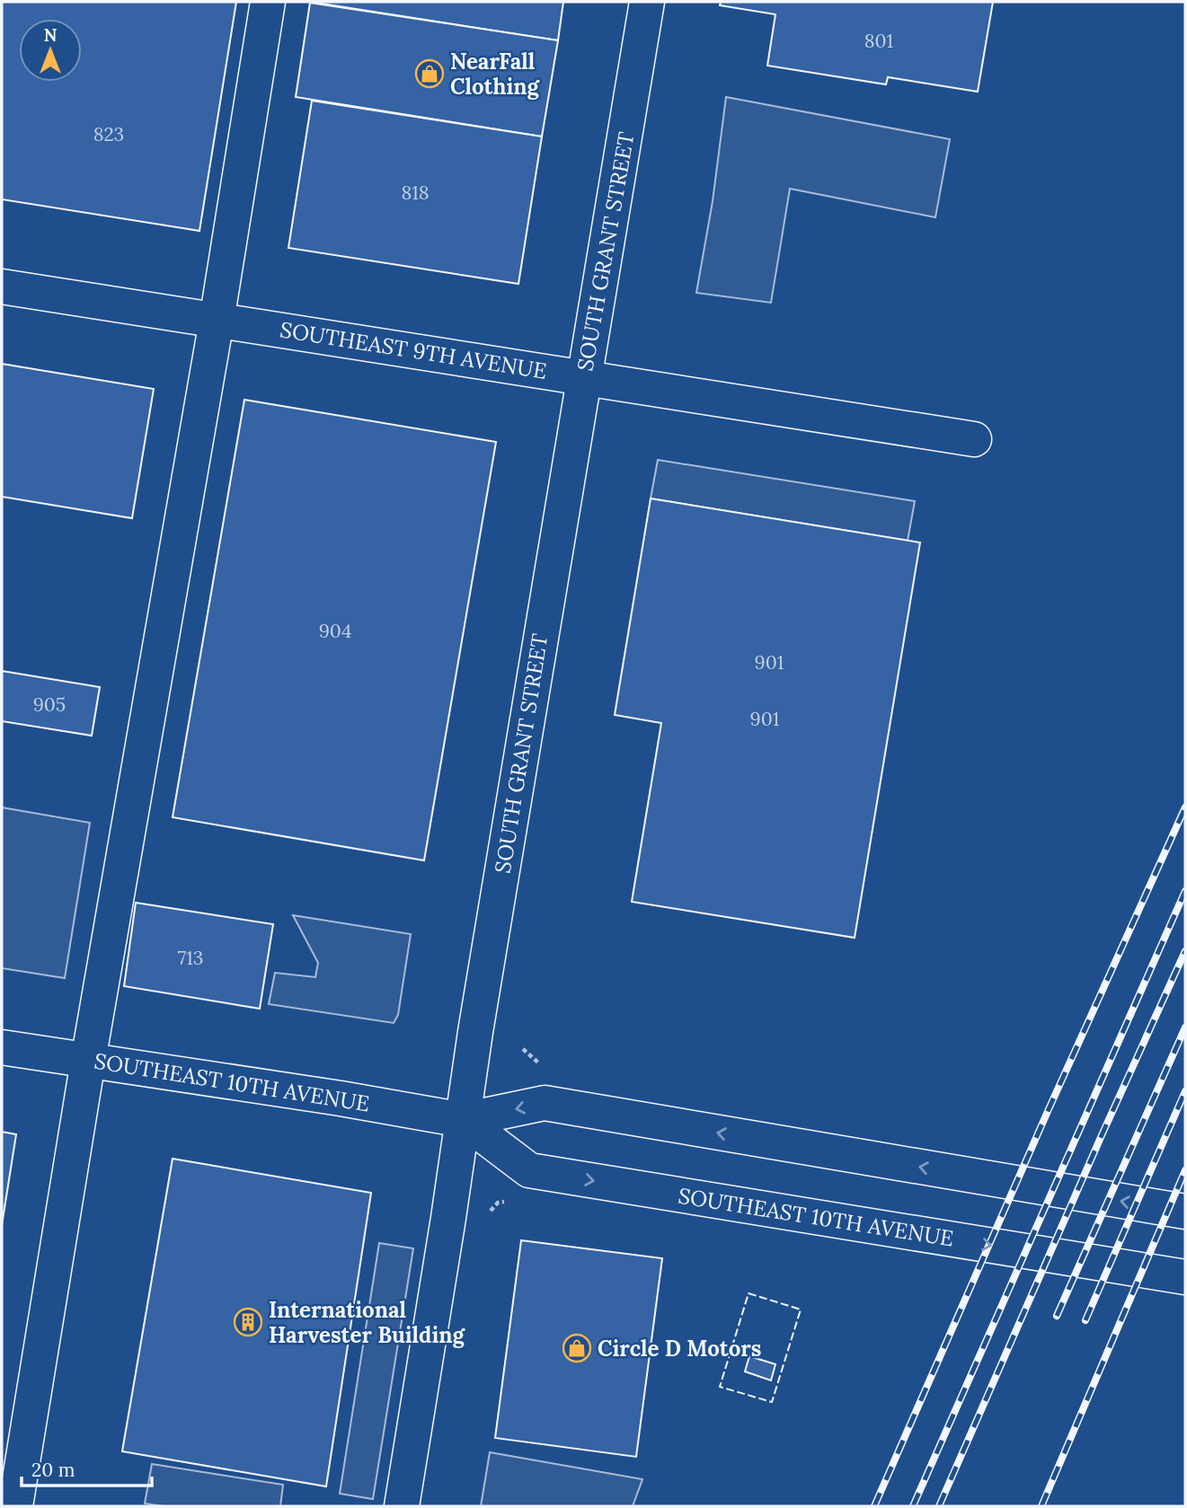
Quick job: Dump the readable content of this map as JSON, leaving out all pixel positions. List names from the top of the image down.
{
  "streets": {
    "street": ["SOUTH GRANT STREET", "SOUTHEAST 9TH AVENUE", "SOUTHEAST 10TH AVENUE"]
  },
  "crossings": [
    ["SOUTH GRANT STREET", "SOUTHEAST 9TH AVENUE"],
    ["SOUTH GRANT STREET", "SOUTHEAST 10TH AVENUE"]
  ],
  "places": {
    "shop": ["NearFall Clothing", "Circle D Motors"],
    "building": ["International Harvester Building"]
  },
  "house_numbers": [
    "801",
    "823",
    "818",
    "904",
    "901",
    "905",
    "901",
    "713"
  ],
  "scale_bar": "20 m",
  "north": "top"
}
